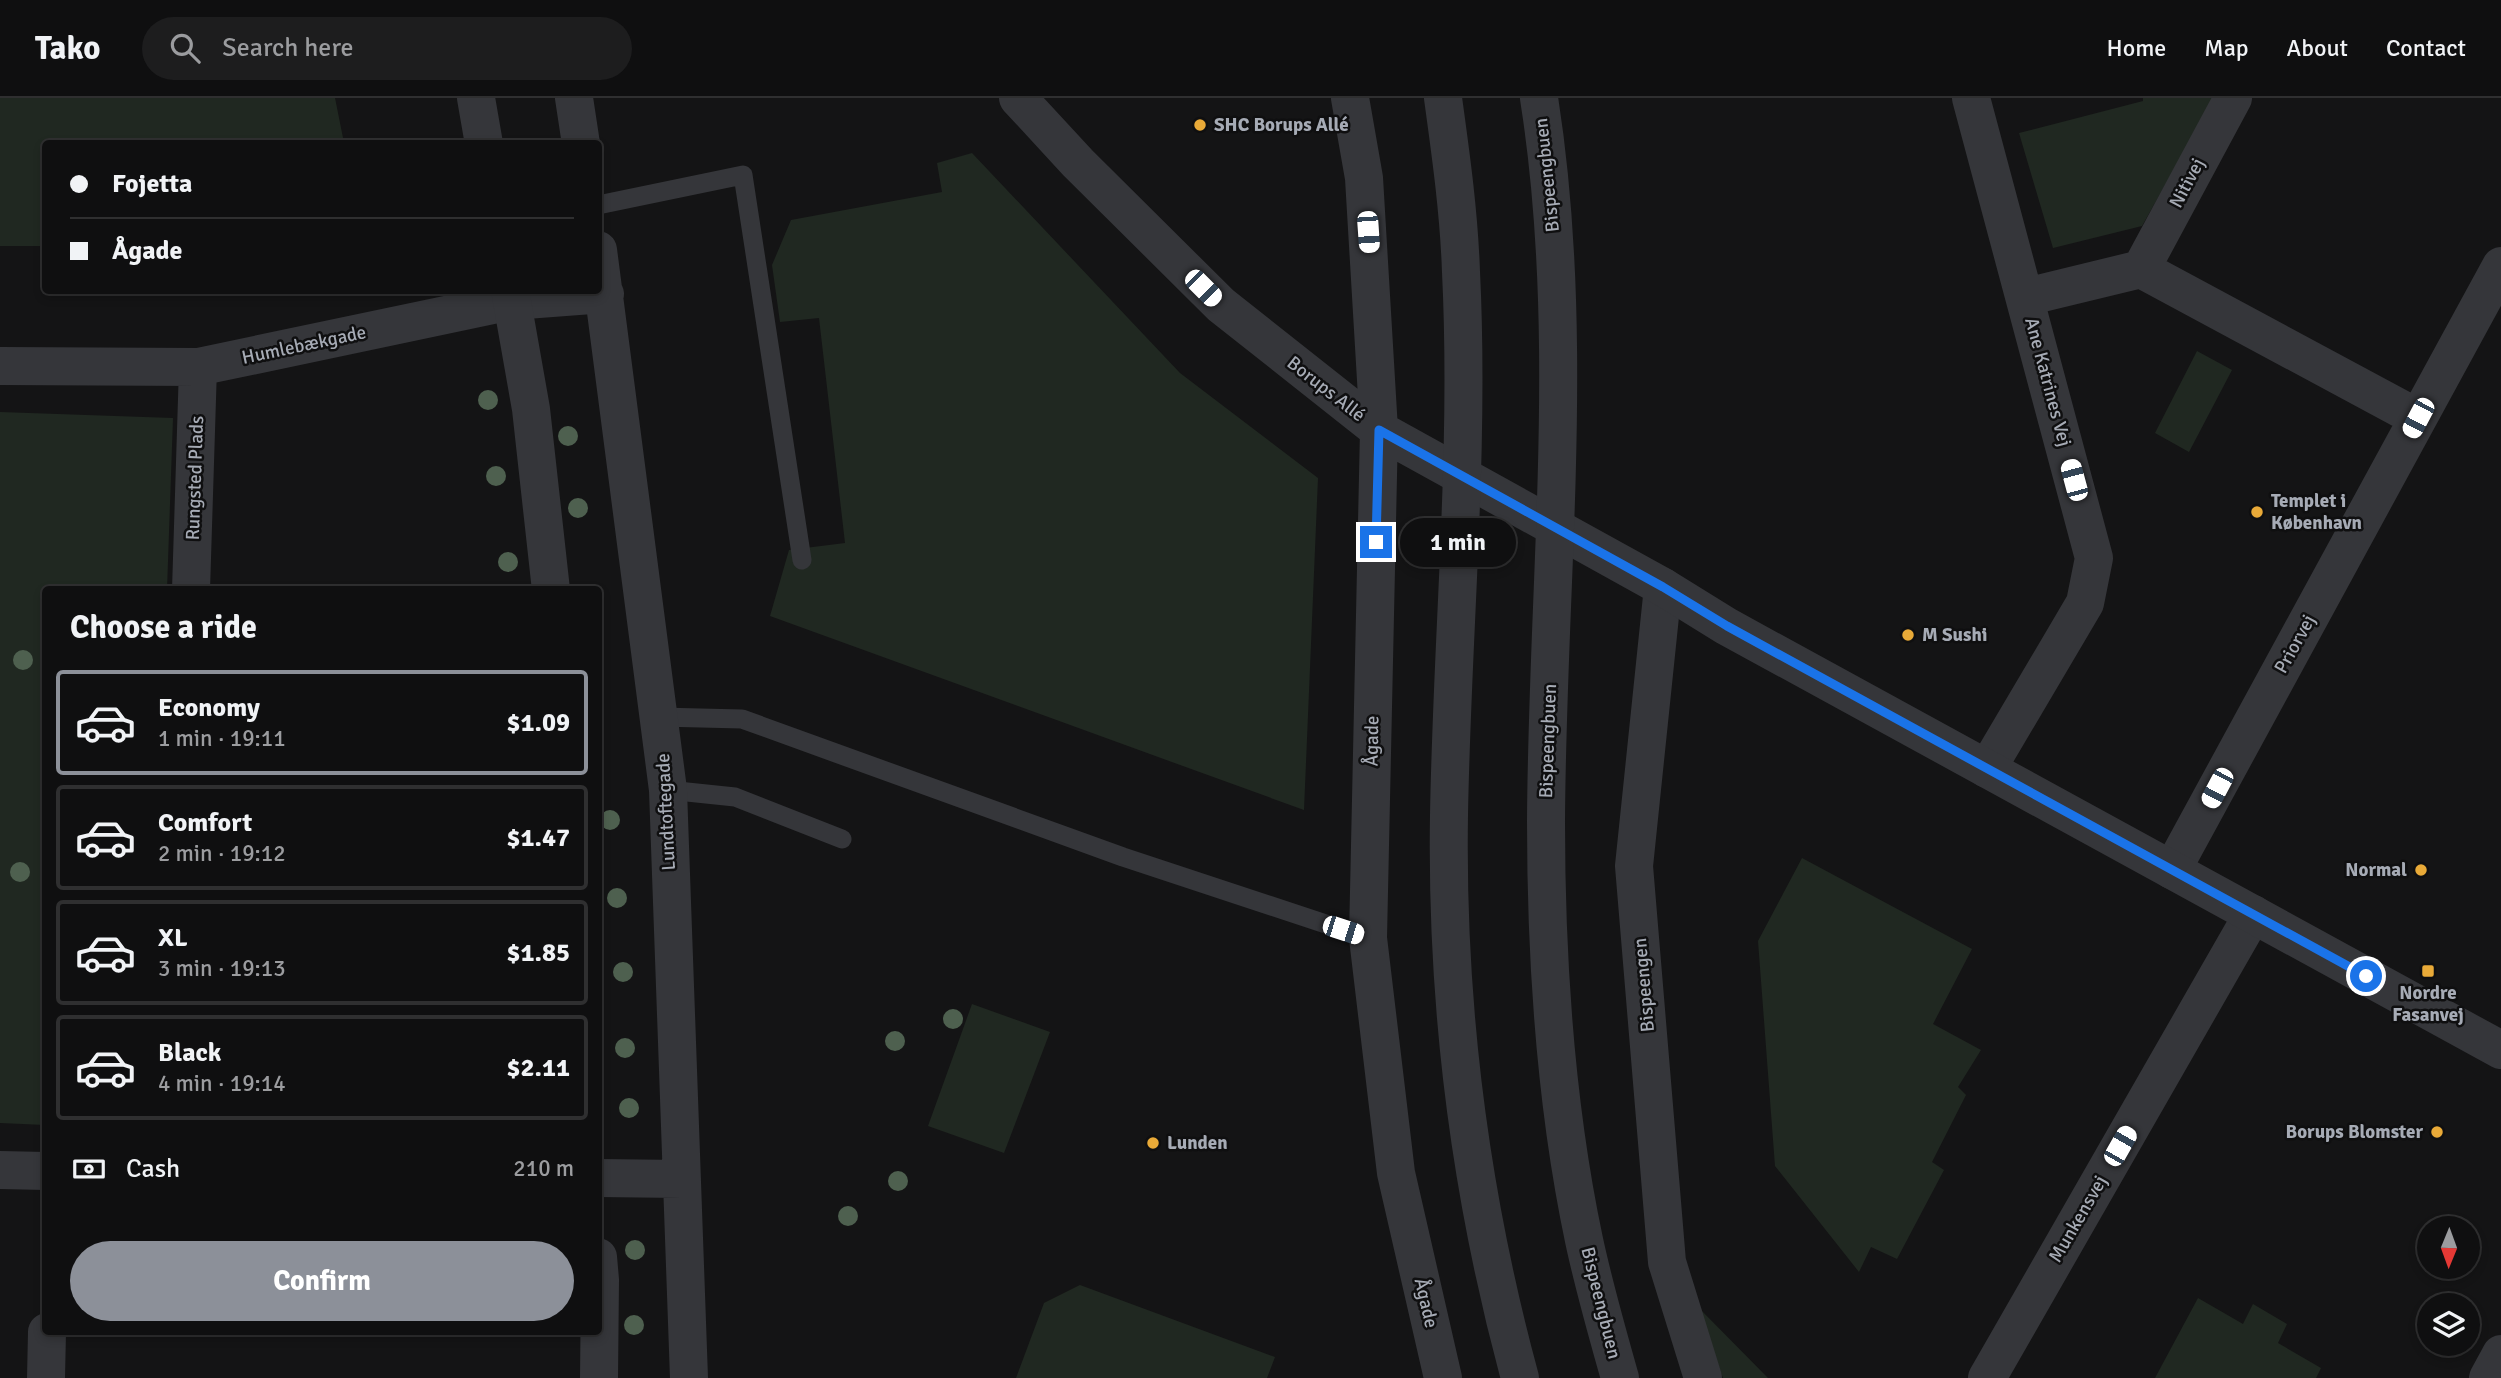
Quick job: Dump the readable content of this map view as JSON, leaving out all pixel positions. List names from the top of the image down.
{
  "streets": {
    "street": [
      "Bispeengbuen",
      "Nitivej",
      "Humlebækgade",
      "Ane Katrines Vej",
      "Borups Allé",
      "Rungsted Plads",
      "Priorvej",
      "Ågade",
      "Lundtoftegade",
      "Bispeengen",
      "Munkensvej"
    ]
  },
  "crossings": [
    ["Humlebækgade", "Rungsted Plads"],
    ["Humlebækgade", "Lundtoftegade"],
    ["Ane Katrines Vej", "Borups Allé"],
    ["Borups Allé", "Priorvej"],
    ["Borups Allé", "Ågade"],
    ["Borups Allé", "Bispeengen"],
    ["Borups Allé", "Munkensvej"]
  ],
  "places": {
    "other": [
      "SHC Borups Allé",
      "Templet i København",
      "M Sushi",
      "Normal",
      "Borups Blomster",
      "Lunden"
    ],
    "transit": ["Nordre Fasanvej"]
  },
  "north": "bottom",
  "page": {
    "header": "Tako",
    "search": "Search here",
    "nav": [
      "Home",
      "Map",
      "About",
      "Contact"
    ],
    "banner": ["Fojetta", "Ågade"],
    "bubble": "1 min",
    "heading": "Choose a ride",
    "list": [
      {
        "name": "Economy",
        "note": "1 min · 19:11",
        "value": "$1.09"
      },
      {
        "name": "Comfort",
        "note": "2 min · 19:12",
        "value": "$1.47"
      },
      {
        "name": "XL",
        "note": "3 min · 19:13",
        "value": "$1.85"
      },
      {
        "name": "Black",
        "note": "4 min · 19:14",
        "value": "$2.11"
      }
    ],
    "pay": ["Cash", "210 m"],
    "buttons": "Confirm"
  }
}
